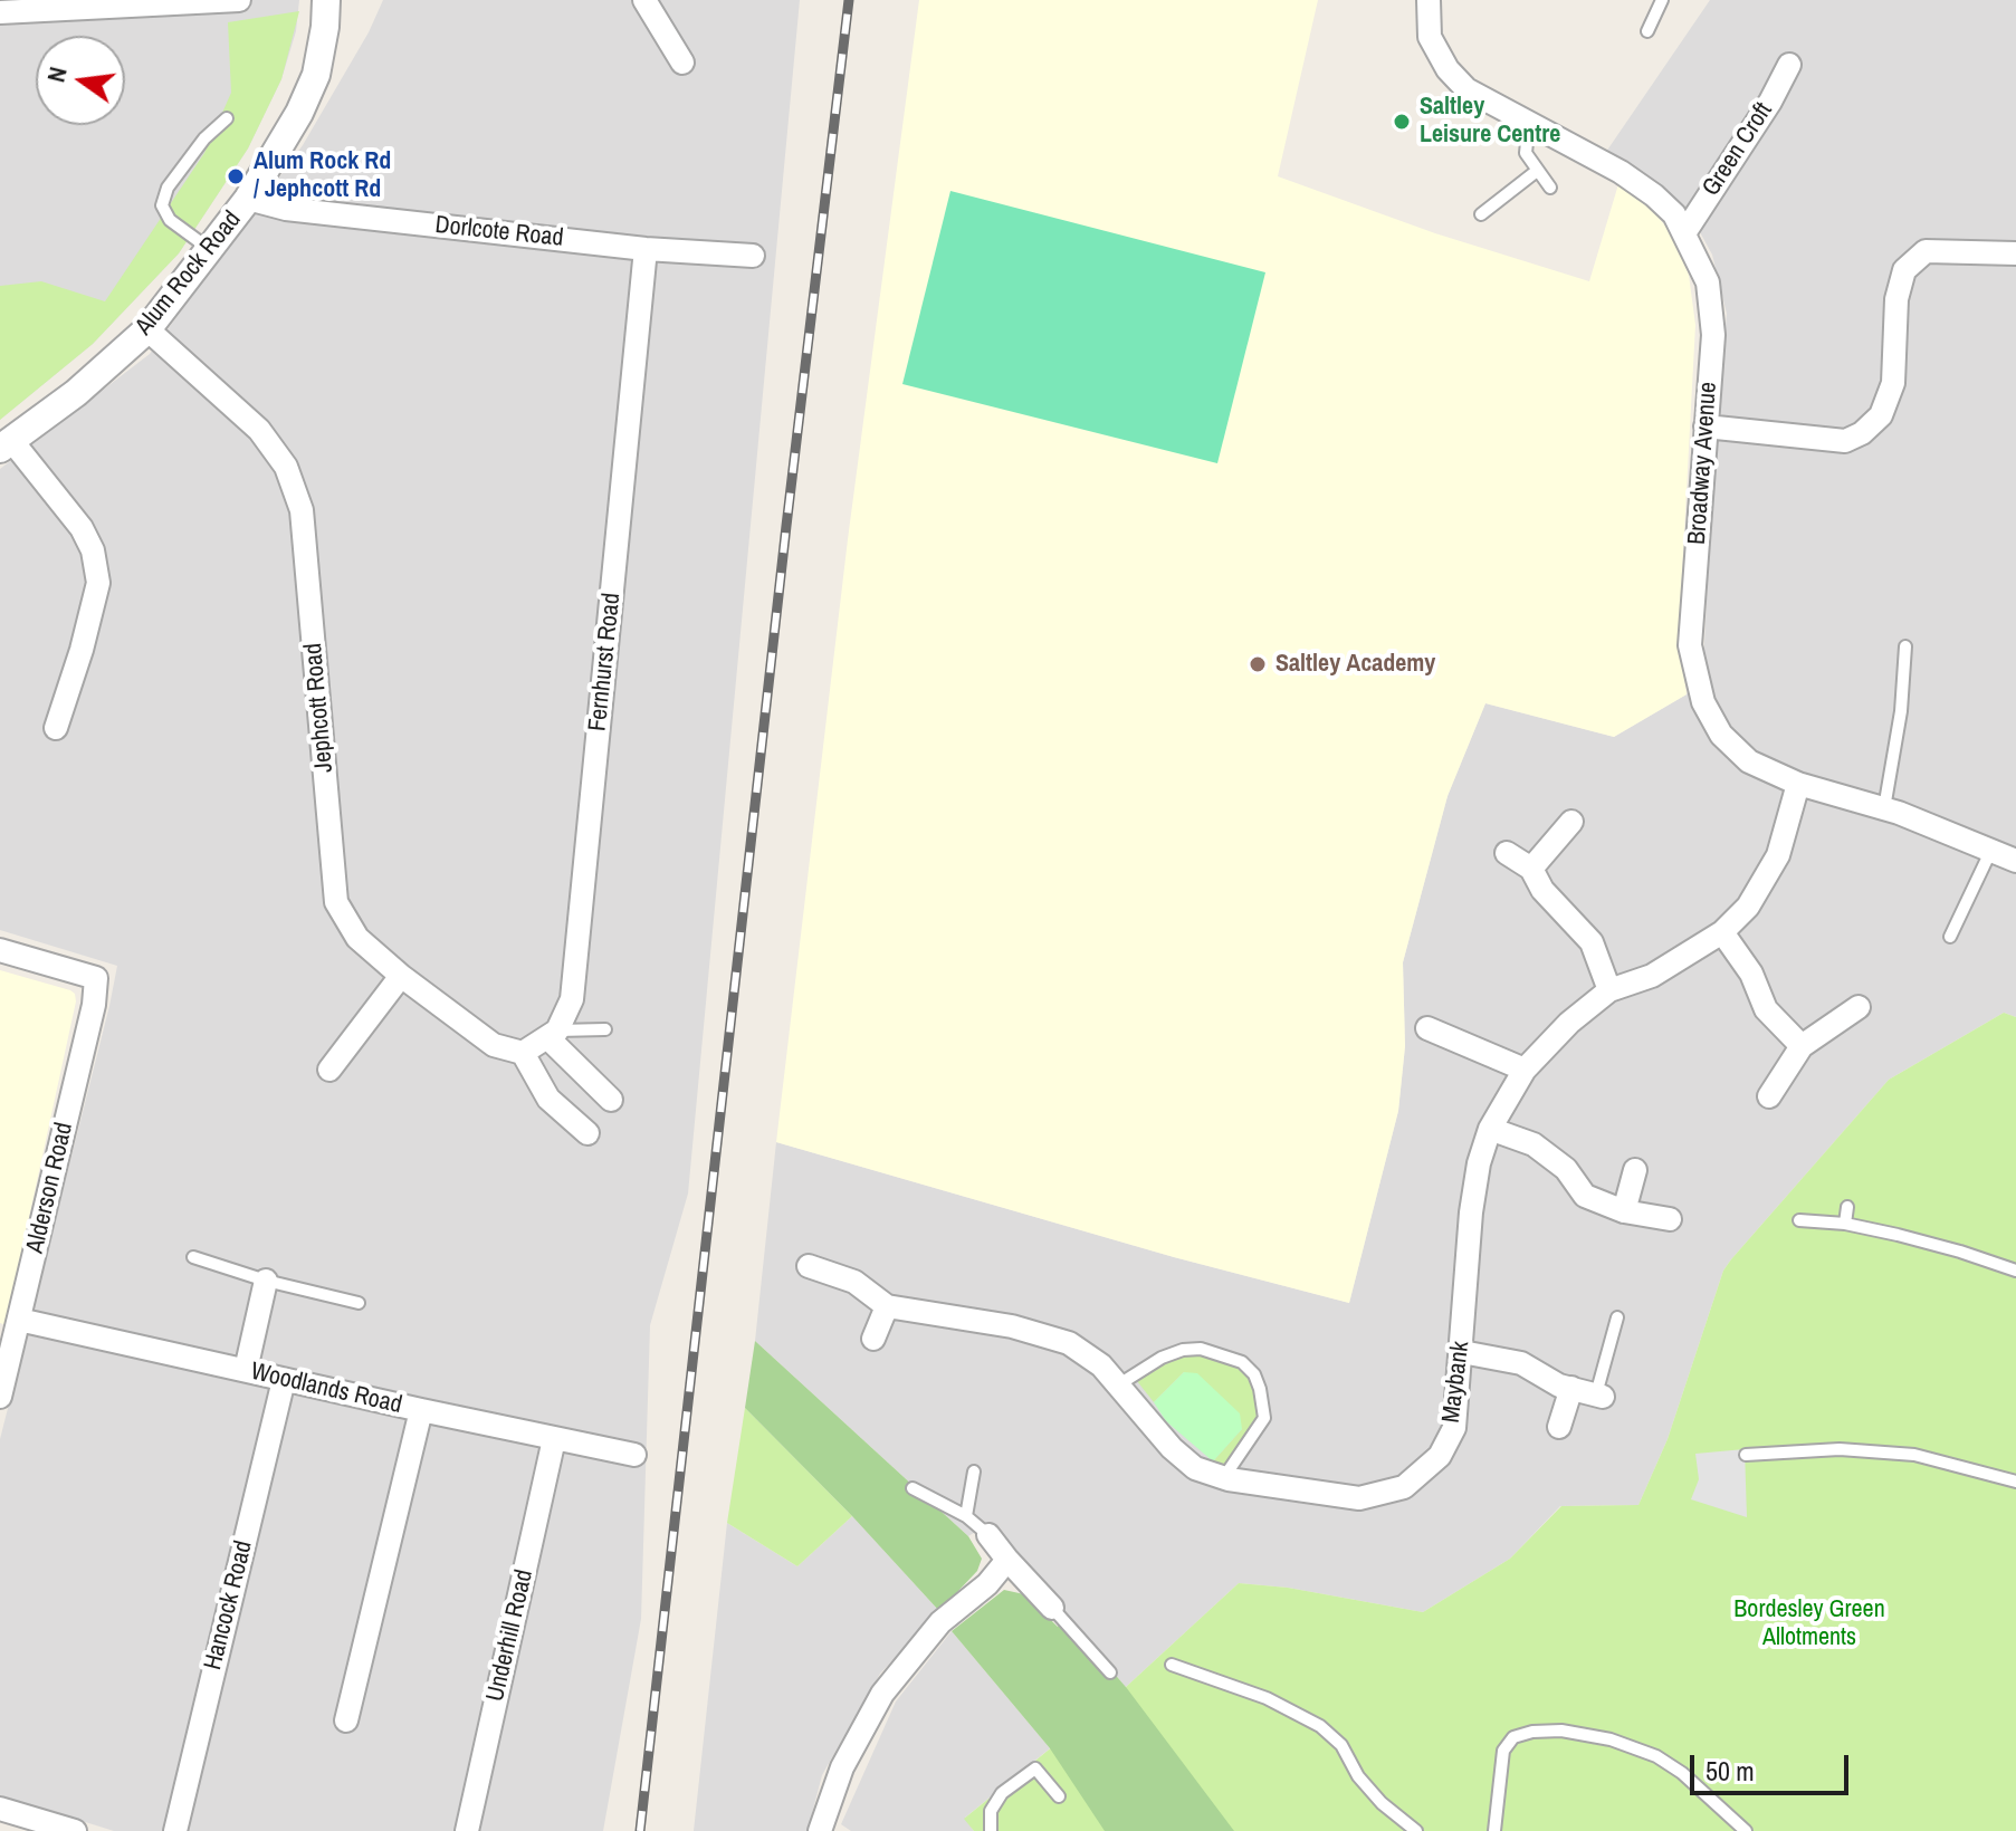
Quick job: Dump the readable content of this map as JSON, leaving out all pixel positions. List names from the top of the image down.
{
  "streets": {
    "street": [
      "Green Croft",
      "Dorlcote Road",
      "Alum Rock Road",
      "Broadway Avenue",
      "Fernhurst Road",
      "Jephcott Road",
      "Alderson Road",
      "Maybank",
      "Woodlands Road",
      "Hancock Road",
      "Underhill Road"
    ]
  },
  "crossings": [
    ["Green Croft", "Broadway Avenue"],
    ["Dorlcote Road", "Alum Rock Road"],
    ["Dorlcote Road", "Fernhurst Road"],
    ["Alum Rock Road", "Jephcott Road"],
    ["Broadway Avenue", "Maybank"],
    ["Alderson Road", "Woodlands Road"],
    ["Woodlands Road", "Hancock Road"],
    ["Woodlands Road", "Underhill Road"]
  ],
  "parks": ["Bordesley Green Allotments"],
  "places": ["Saltley Leisure Centre", "Alum Rock Rd / Jephcott Rd", "Saltley Academy"],
  "scale_bar": "50 m",
  "north": "left"
}
